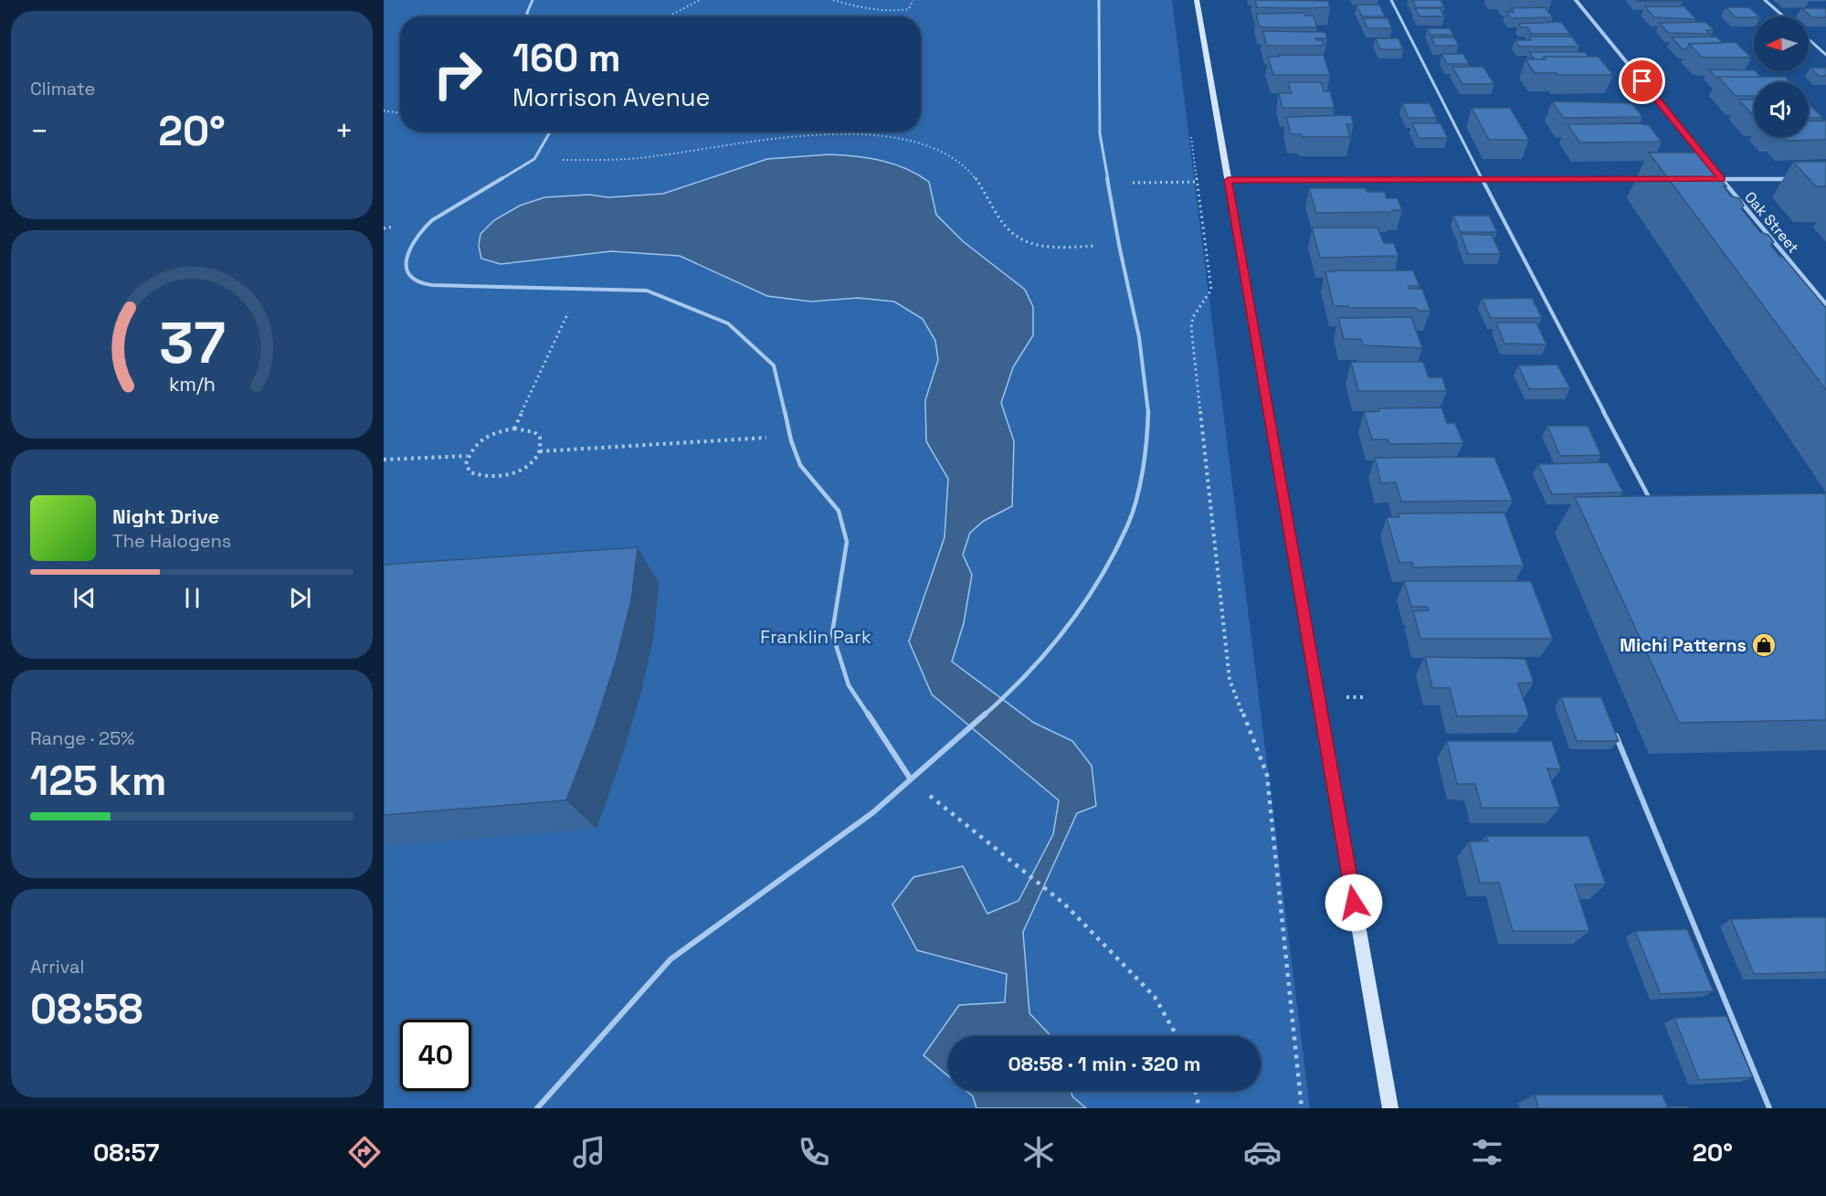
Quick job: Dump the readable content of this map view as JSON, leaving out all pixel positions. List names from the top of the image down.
{
  "streets": {
    "street": ["Oak Street"]
  },
  "parks": ["Franklin Park"],
  "places": {
    "shop": ["Michi Patterns"]
  },
  "north": "left",
  "page": {
    "tile": [
      "Climate",
      ["Range · 25%", "125 km"],
      ["Arrival", "08:58"]
    ],
    "turn": ["160 m", "Morrison Avenue"],
    "heat": ["−", "20°", "+"],
    "song": ["Night Drive", "The Halogens"],
    "limit": "40",
    "trip": "08:58 · 1 min · 320 m",
    "tabs": ["08:57", "20°"],
    "gauge": ["37", "km/h"]
  }
}
